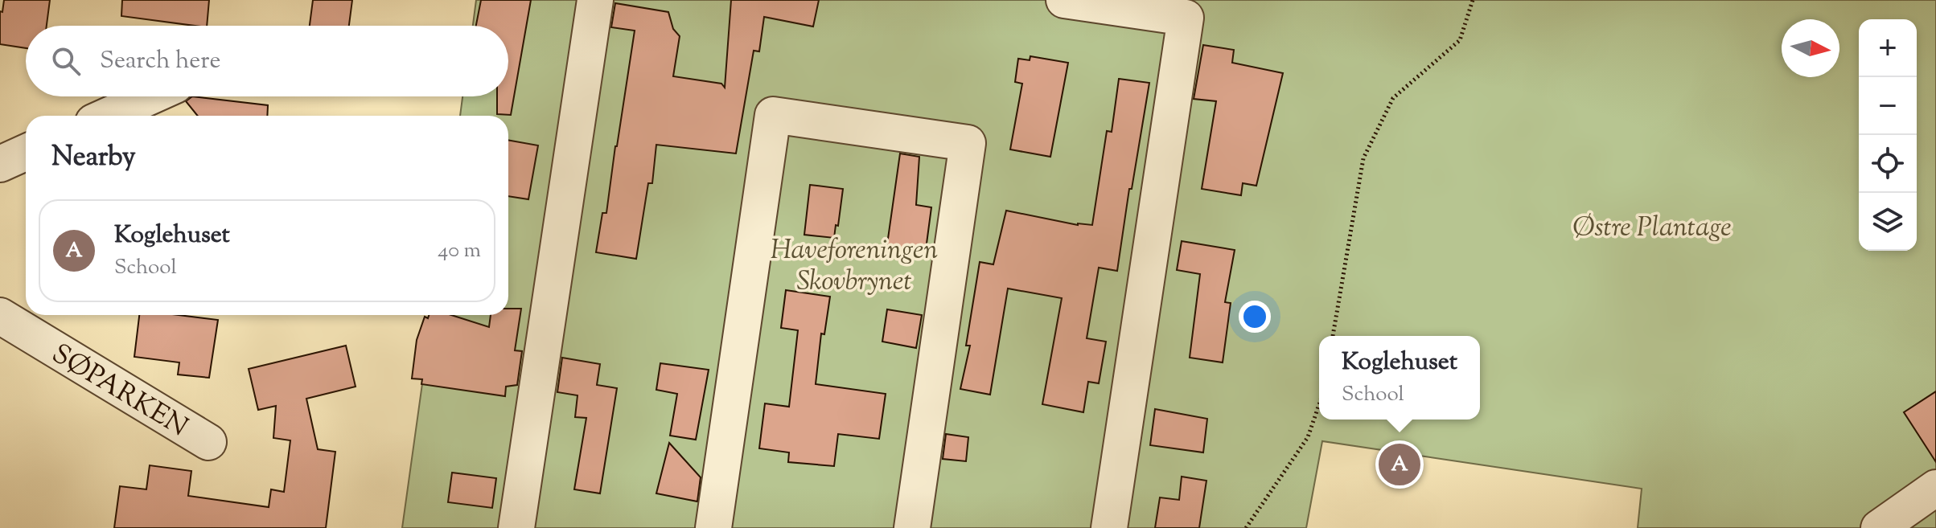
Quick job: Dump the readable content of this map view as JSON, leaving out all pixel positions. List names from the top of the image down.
{
  "streets": {
    "street": ["SØPARKEN"]
  },
  "parks": ["Østre Plantage", "Haveforeningen Skovbrynet"],
  "north": "right",
  "page": {
    "map_buttons": ["+", "−"],
    "search": "Search here",
    "heading": "Nearby",
    "list": [
      {
        "mark": "A",
        "name": "Koglehuset",
        "note": "School",
        "value": "40 m"
      }
    ],
    "popup": ["Koglehuset", "School"],
    "pins": "A"
  }
}
